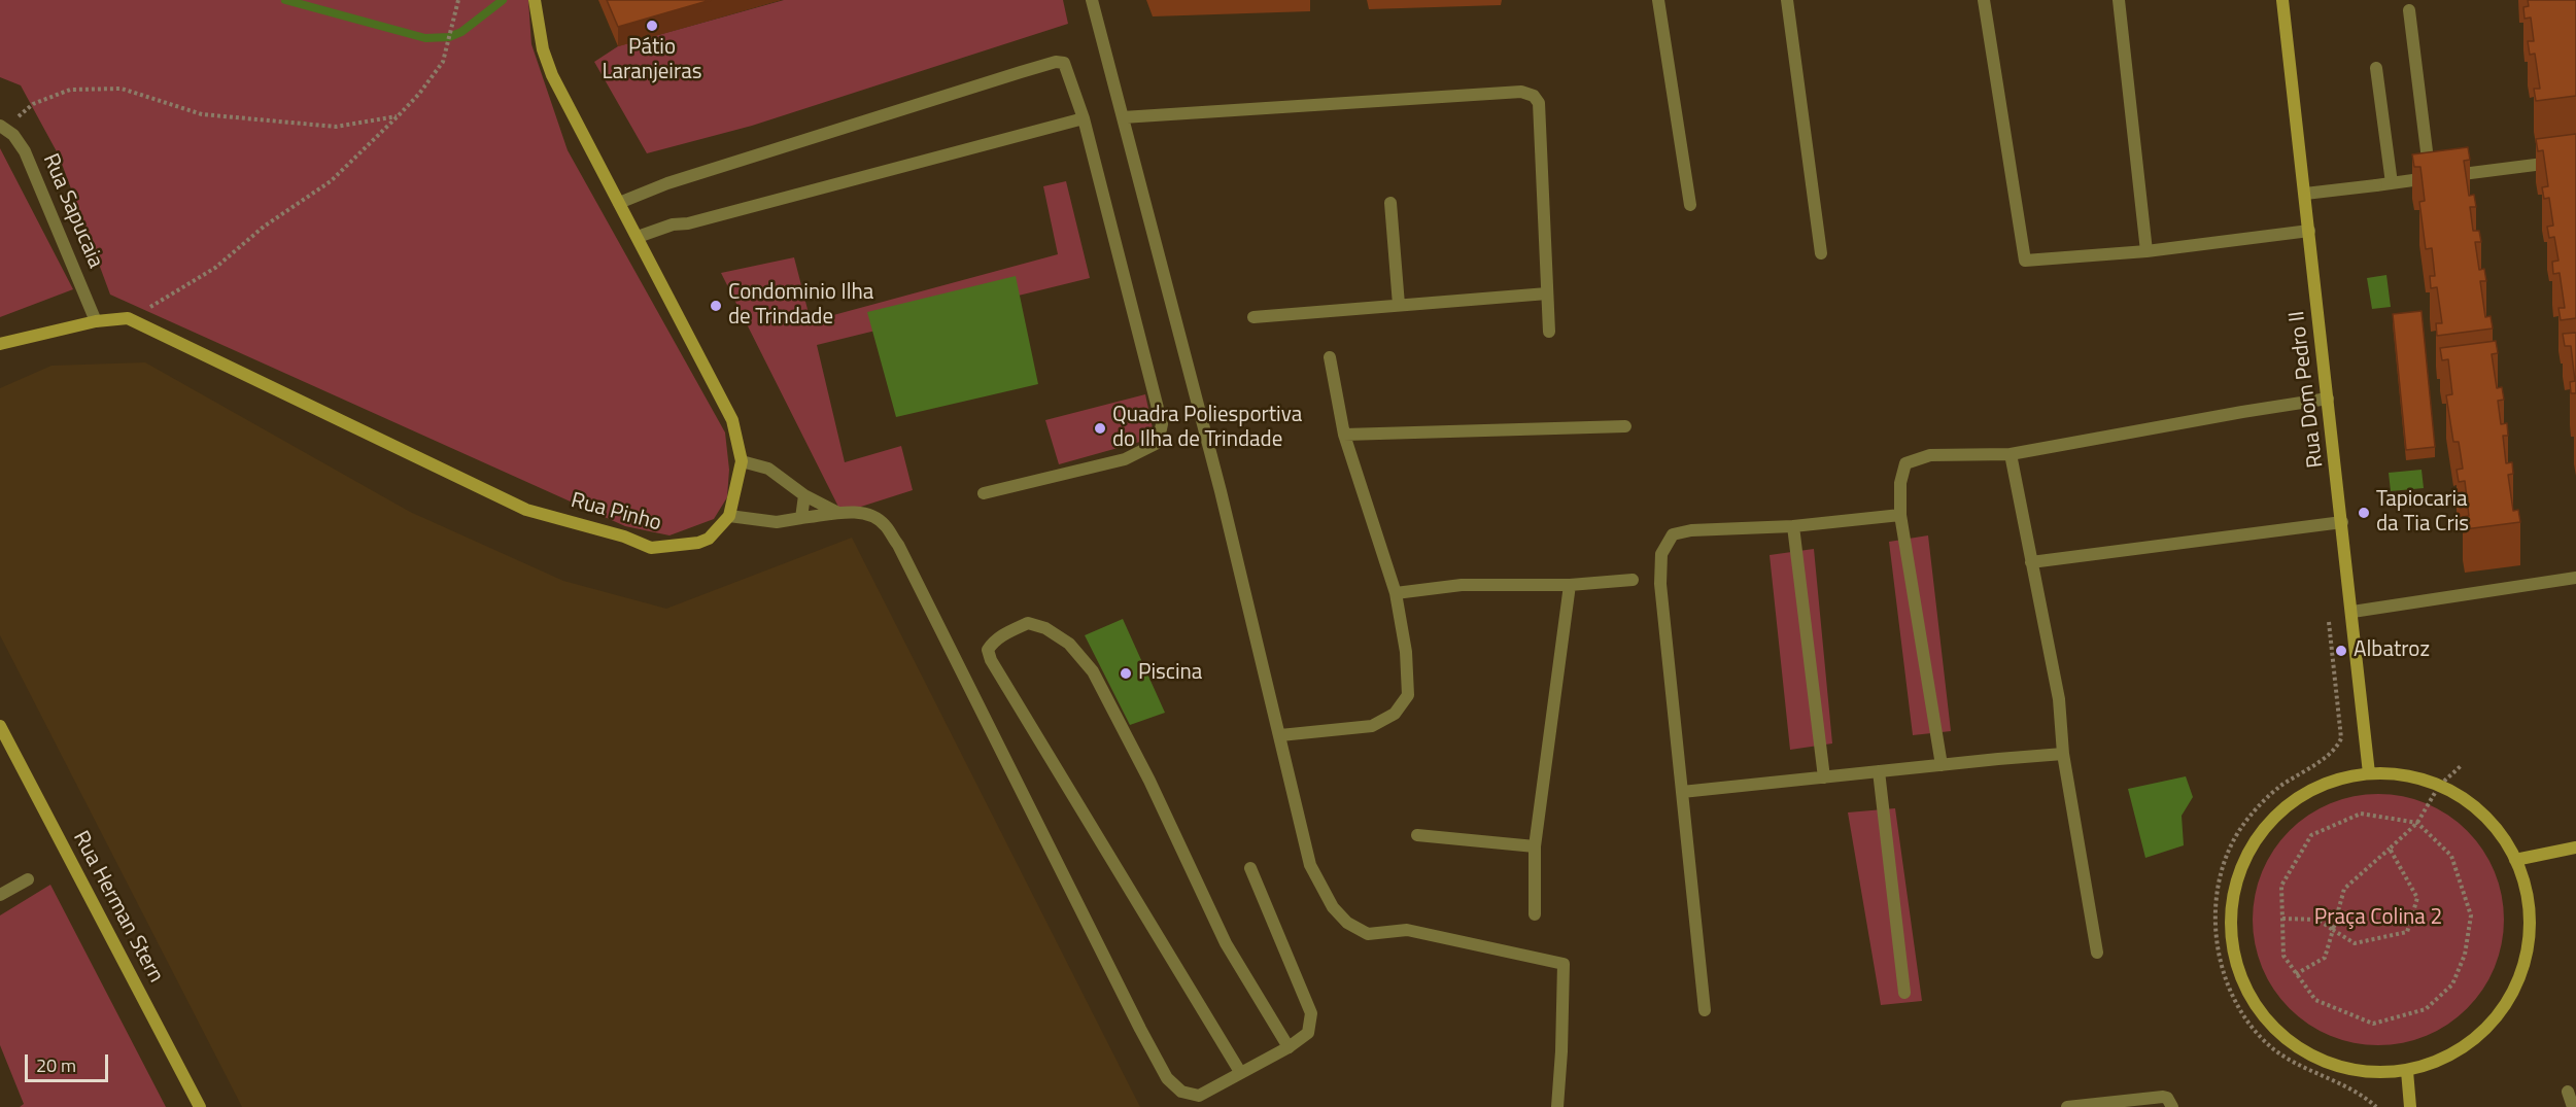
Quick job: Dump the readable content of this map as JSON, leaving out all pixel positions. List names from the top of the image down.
{
  "streets": {
    "street": [
      "Rua Sapucaia",
      "Rua Dom Pedro II",
      "Rua Pinho",
      "Rua Herman Stern"
    ]
  },
  "parks": ["Praça Colina 2"],
  "places": [
    "Pátio Laranjeiras",
    "Condominio Ilha de Trindade",
    "Quadra Poliesportiva do Ilha de Trindade",
    "Tapiocaria da Tia Cris",
    "Albatroz",
    "Piscina"
  ],
  "scale_bar": "20 m"
}
